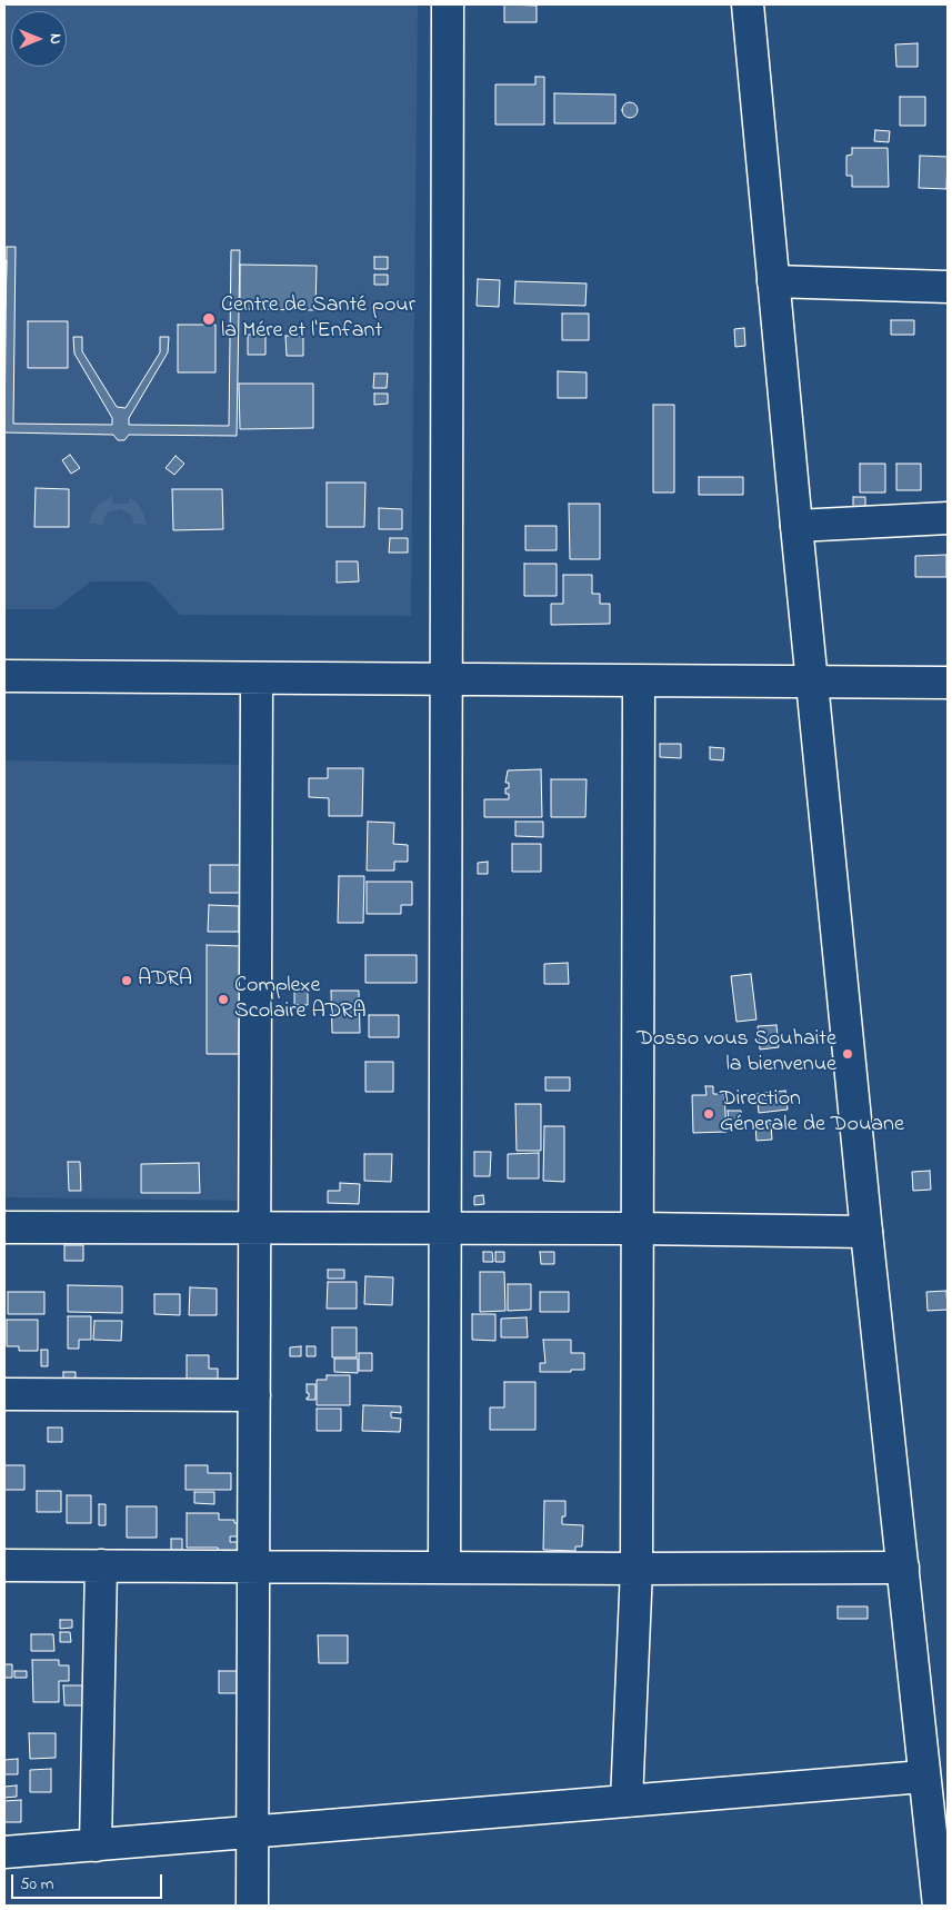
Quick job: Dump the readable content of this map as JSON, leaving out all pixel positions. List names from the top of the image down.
{
  "places": [
    "Centre de Santé pour la Mére et l'Enfant",
    "ADRA",
    "Complexe Scolaire ADRA",
    "Dosso vous Souhaite la bienvenue",
    "Direction Génerale de Douane"
  ],
  "scale_bar": "50 m",
  "north": "right"
}
